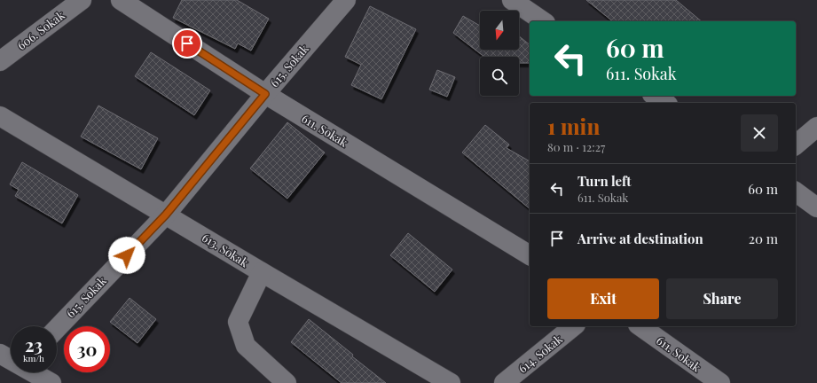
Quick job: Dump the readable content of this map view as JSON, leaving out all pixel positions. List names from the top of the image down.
{
  "streets": {
    "street": [
      "606. Sokak",
      "615. Sokak",
      "611. Sokak",
      "613. Sokak",
      "614. Sokak"
    ]
  },
  "crossings": [
    ["615. Sokak", "611. Sokak"],
    ["615. Sokak", "613. Sokak"]
  ],
  "north": "bottom",
  "page": {
    "turn": ["60 m", "611. Sokak"],
    "heading": ["1 min", "80 m · 12:27"],
    "list": [
      {
        "name": "Turn left",
        "note": "611. Sokak",
        "value": "60 m"
      },
      {
        "name": "Arrive at destination",
        "value": "20 m"
      }
    ],
    "buttons": ["Exit", "Share"],
    "speed": "23 km/h",
    "limit": "30"
  }
}
